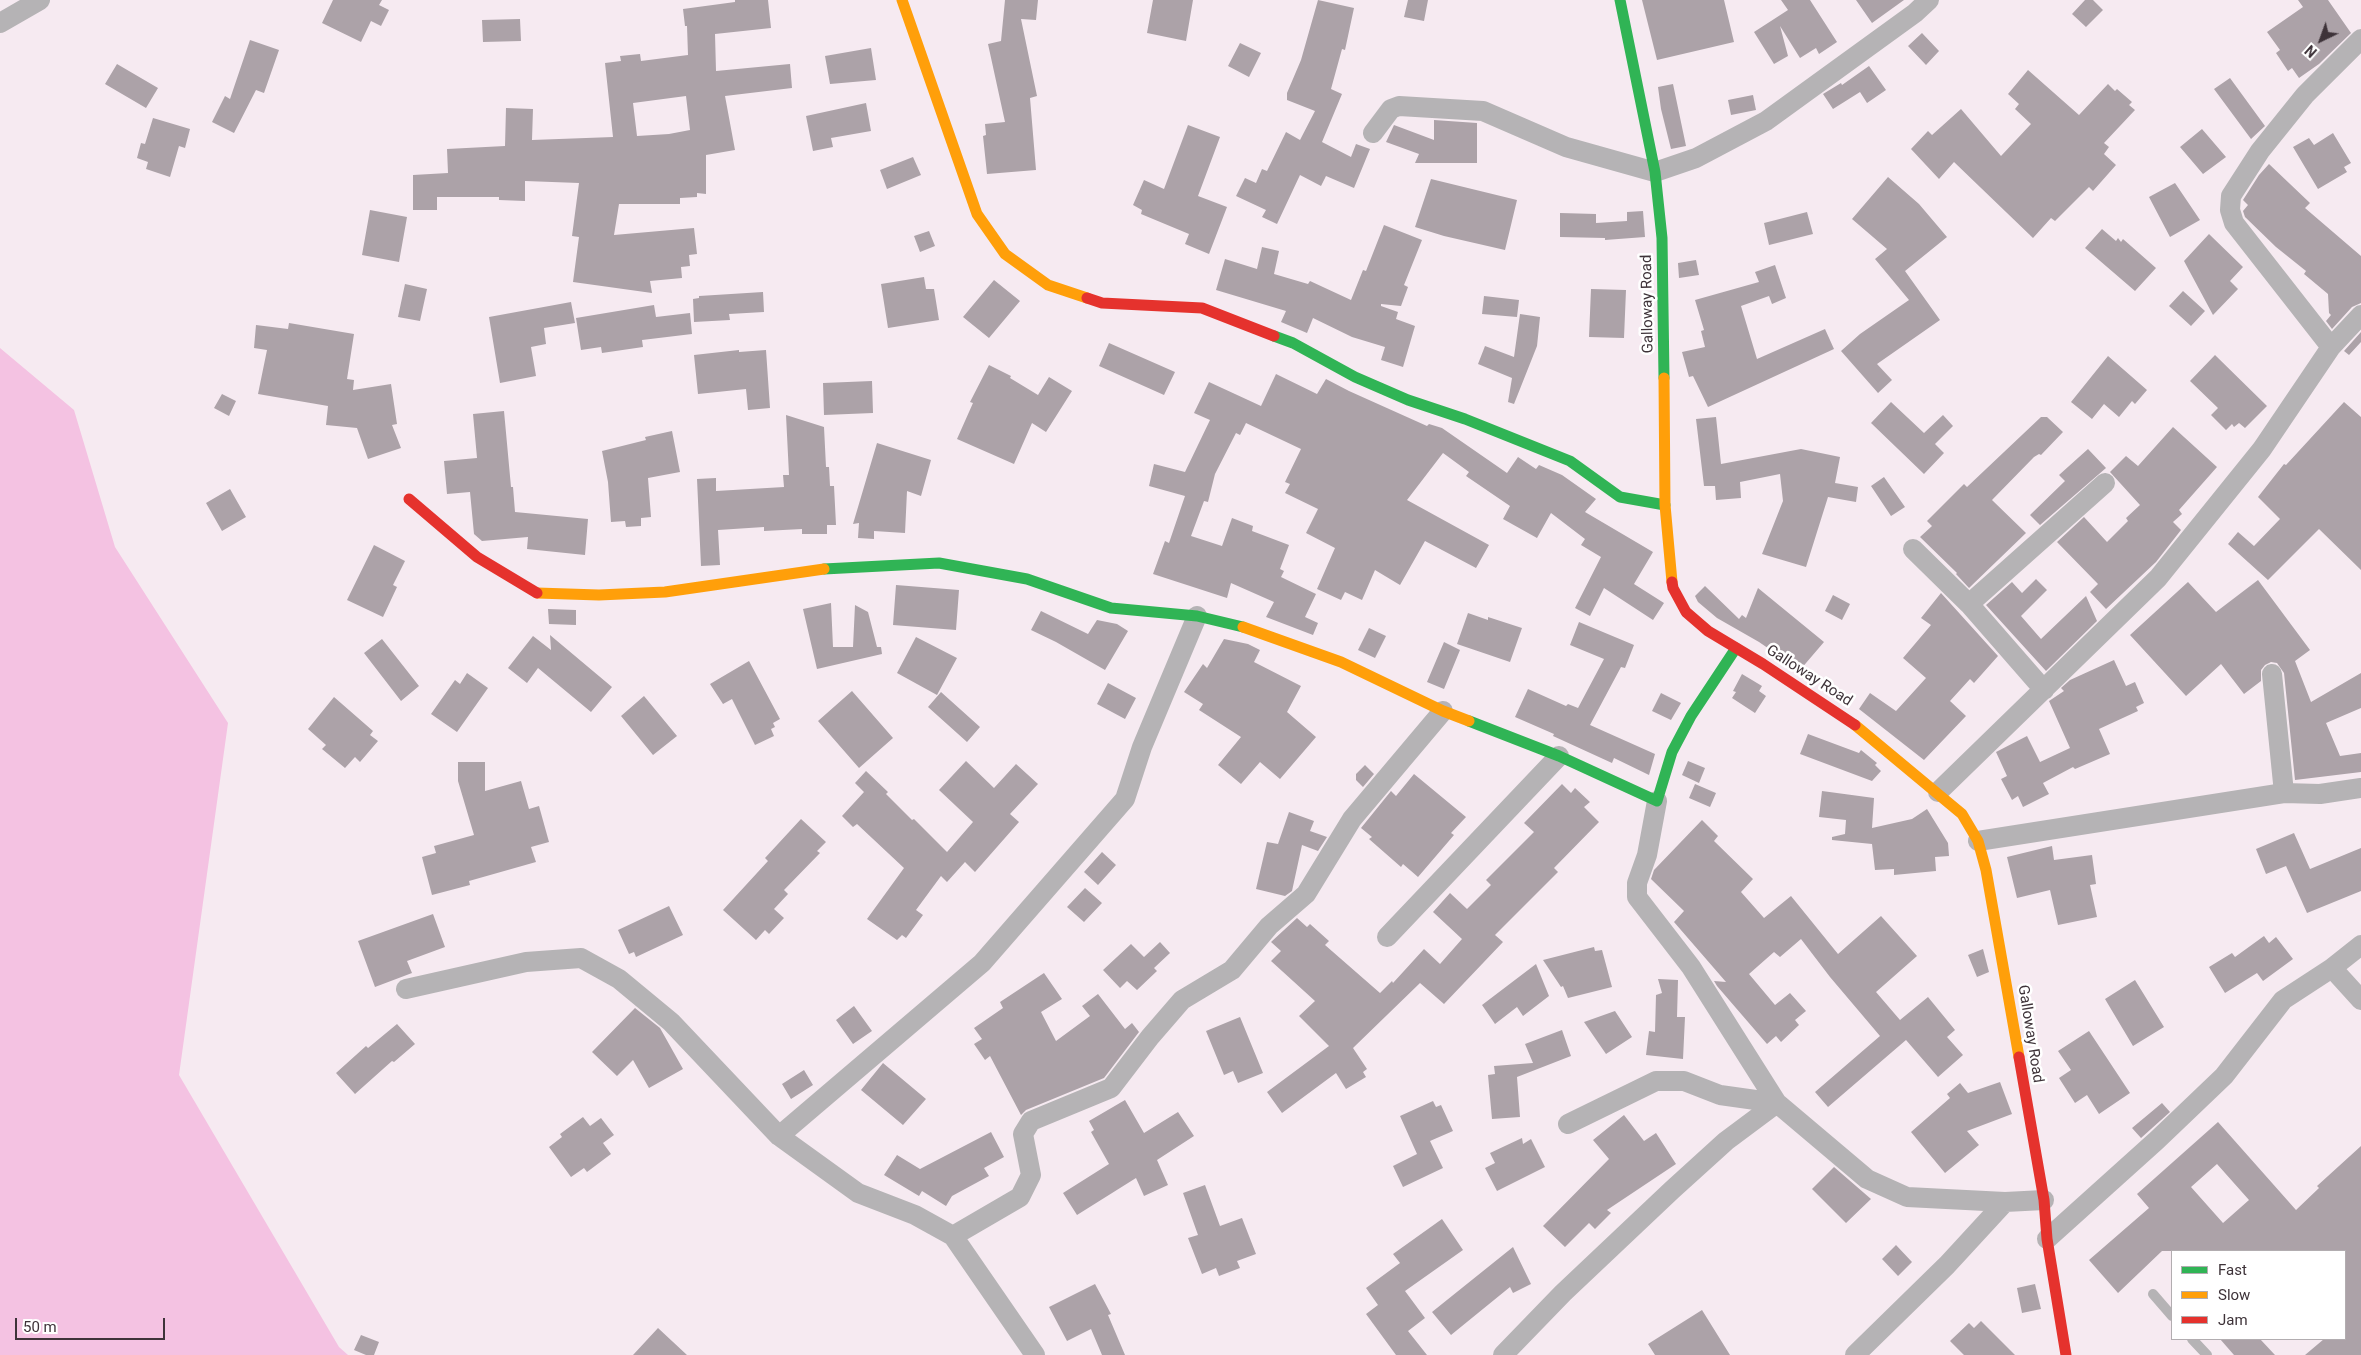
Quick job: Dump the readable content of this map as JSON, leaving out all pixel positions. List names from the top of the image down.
{
  "streets": {
    "street": ["Galloway Road"]
  },
  "legend": ["Fast", "Slow", "Jam"],
  "scale_bar": "50 m",
  "north": "bottom left"
}
